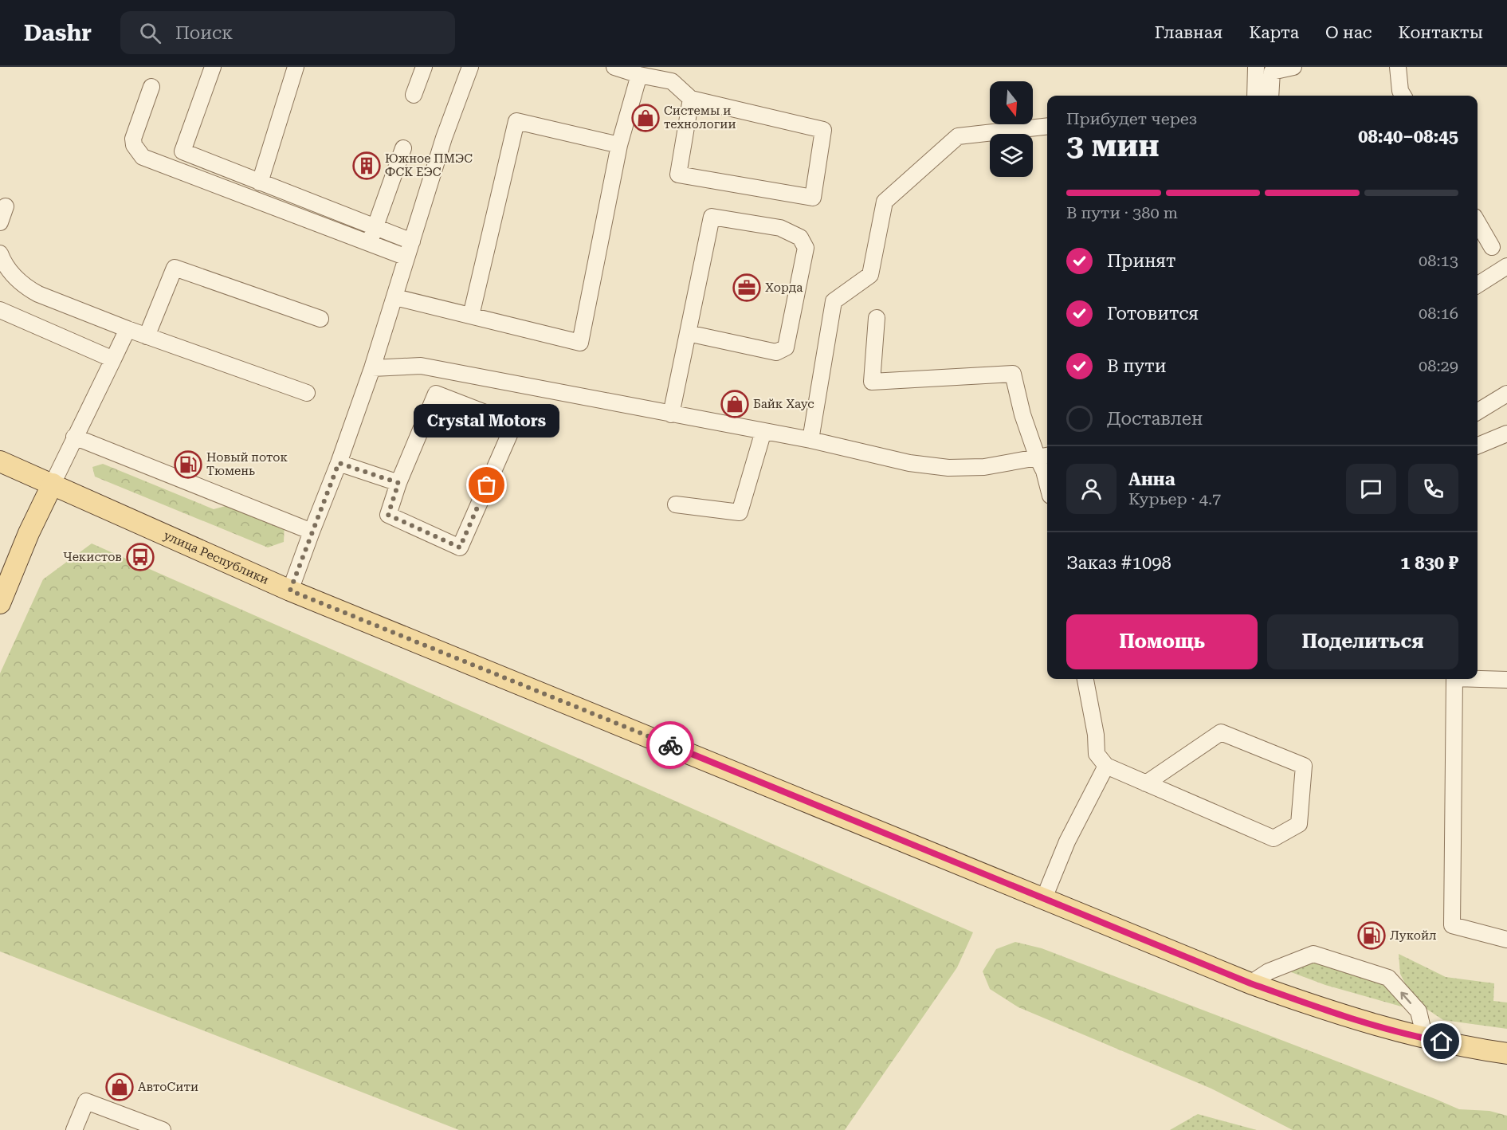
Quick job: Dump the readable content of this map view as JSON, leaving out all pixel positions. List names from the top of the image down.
{
  "streets": {
    "main road": ["улица Республики"]
  },
  "places": {
    "shop": ["Системы и технологии", "Байк Хаус", "АвтоСити"],
    "building": ["Южное ПМЭС ФСК ЕЭС"],
    "office": ["Хорда"],
    "fuel station": ["Новый поток Тюмень", "Лукойл"],
    "other": ["Crystal Motors"],
    "bus stop": ["Чекистов"]
  },
  "north": "bottom",
  "page": {
    "header": "Dashr",
    "search": "Поиск",
    "nav": [
      "Главная",
      "Карта",
      "О нас",
      "Контакты"
    ],
    "heading": ["3 мин", "Прибудет через", "08:40–08:45"],
    "panel": [
      "Анна",
      "Курьер · 4.7",
      "Заказ #1098",
      "1 830 ₽"
    ],
    "bar": "В пути · 380 m",
    "list": [
      ["Принят", "08:13"],
      ["Готовится", "08:16"],
      ["В пути", "08:29"],
      "Доставлен"
    ],
    "bubble": "Crystal Motors",
    "buttons": ["Помощь", "Поделиться"]
  }
}
